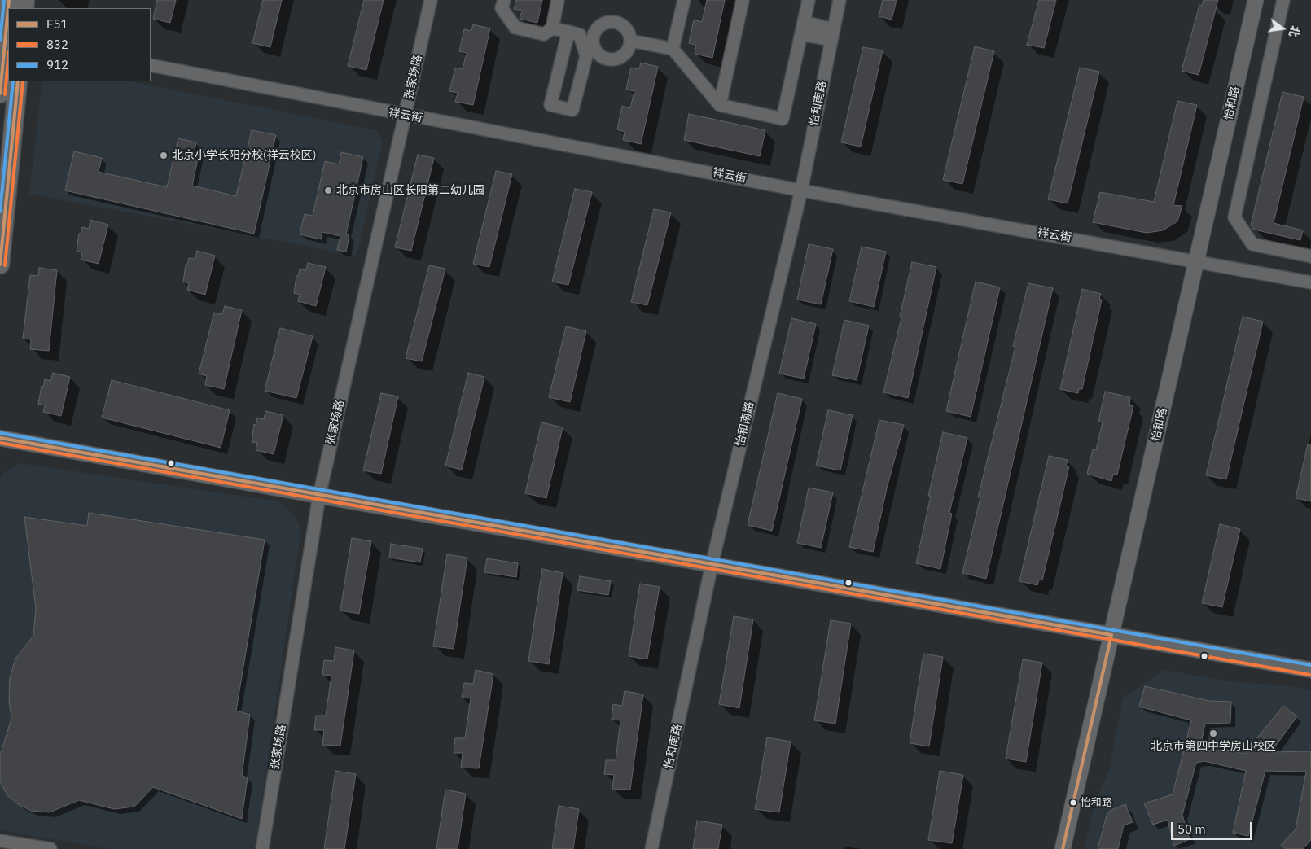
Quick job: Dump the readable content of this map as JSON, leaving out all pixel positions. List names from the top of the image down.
{
  "streets": {
    "street": [
      "张家场路",
      "怡和南路",
      "怡和路",
      "祥云街"
    ]
  },
  "crossings": [
    ["张家场路", "祥云街"],
    ["怡和南路", "祥云街"],
    ["怡和路", "祥云街"]
  ],
  "places": [
    "北京小学长阳分校(祥云校区)",
    "北京市房山区长阳第二幼儿园",
    "北京市第四中学房山校区",
    "怡和路"
  ],
  "lines": ["transit line F51", "transit line 912", "transit line 832"],
  "legend": ["F51", "832", "912"],
  "scale_bar": "50 m",
  "north": "right"
}
